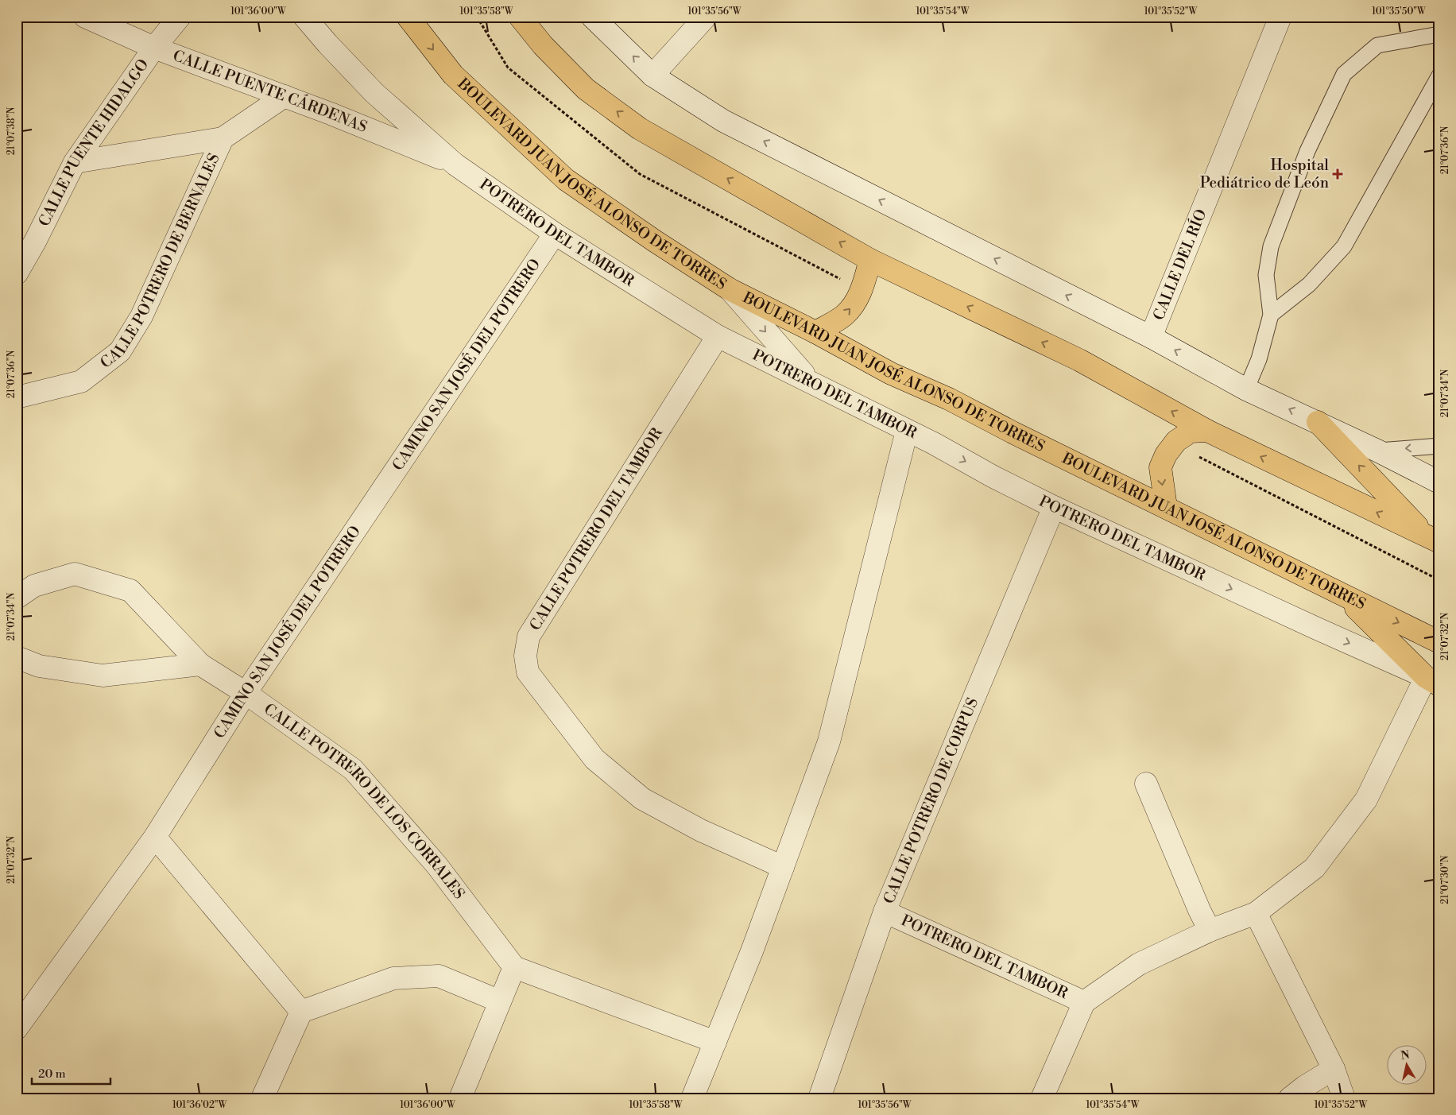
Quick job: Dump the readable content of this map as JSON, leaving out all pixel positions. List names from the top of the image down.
{
  "streets": {
    "main road": ["BOULEVARD JUAN JOSÉ ALONSO DE TORRES"],
    "street": [
      "CALLE PUENTE CÁRDENAS",
      "CALLE PUENTE HIDALGO",
      "POTRERO DEL TAMBOR",
      "CALLE POTRERO DE BERNALES",
      "CALLE DEL RÍO",
      "CAMINO SAN JOSÉ DEL POTRERO",
      "CALLE POTRERO DEL TAMBOR",
      "CALLE POTRERO DE CORPUS",
      "CALLE POTRERO DE LOS CORRALES"
    ]
  },
  "crossings": [
    ["CALLE PUENTE CÁRDENAS", "CALLE PUENTE HIDALGO"],
    ["CALLE PUENTE CÁRDENAS", "POTRERO DEL TAMBOR"],
    ["CALLE PUENTE CÁRDENAS", "CALLE POTRERO DE BERNALES"],
    ["POTRERO DEL TAMBOR", "CAMINO SAN JOSÉ DEL POTRERO"],
    ["POTRERO DEL TAMBOR", "CALLE POTRERO DEL TAMBOR"],
    ["POTRERO DEL TAMBOR", "CALLE POTRERO DE CORPUS"],
    ["CAMINO SAN JOSÉ DEL POTRERO", "CALLE POTRERO DE LOS CORRALES"]
  ],
  "places": {
    "health": ["Hospital Pediátrico de León"]
  },
  "scale_bar": "20 m",
  "north": "top",
  "coordinates": [
    "101°36'00\"W",
    "101°35'58\"W",
    "101°35'56\"W",
    "101°35'54\"W",
    "101°35'52\"W",
    "101°35'50\"W",
    "21°07'38\"N",
    "21°07'36\"N",
    "21°07'34\"N",
    "21°07'32\"N",
    "21°07'30\"N",
    "101°36'02\"W"
  ]
}
